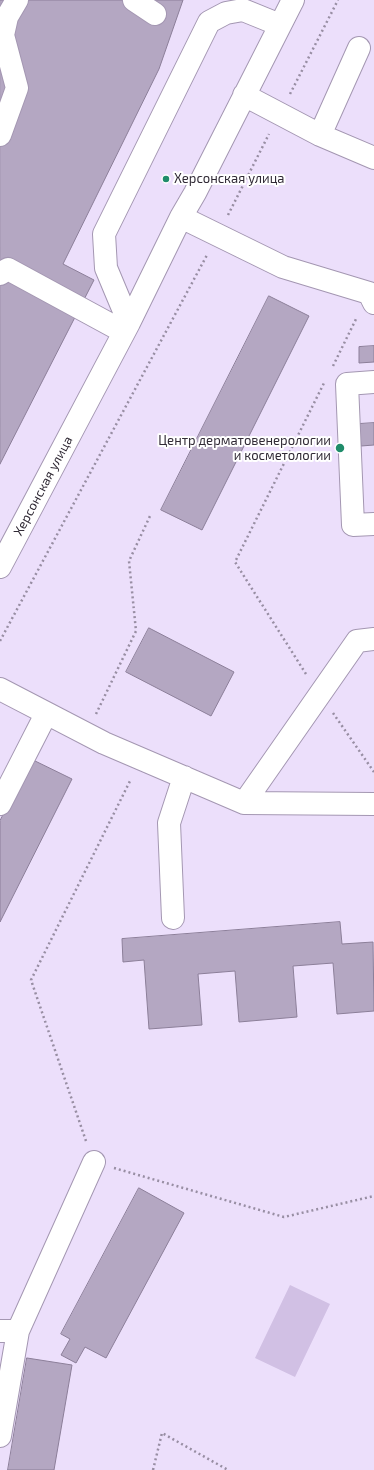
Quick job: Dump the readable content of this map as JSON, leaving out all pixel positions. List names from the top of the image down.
{
  "streets": {
    "street": ["Херсонская улица"]
  },
  "places": ["Херсонская улица", "Центр дерматовенерологии и косметологии"]
}
